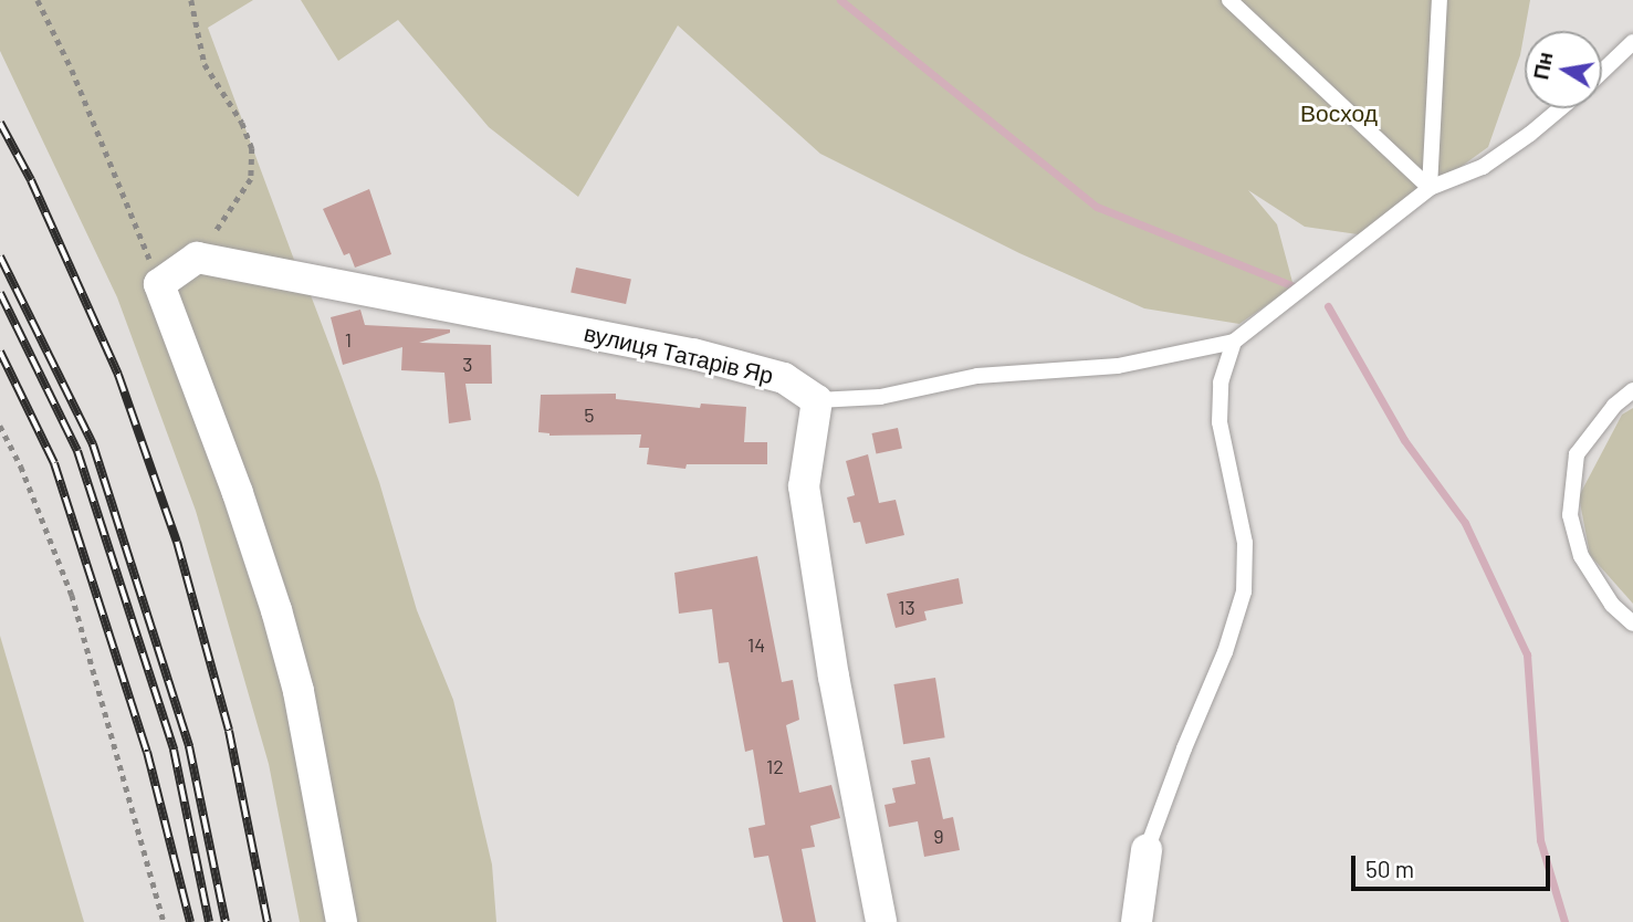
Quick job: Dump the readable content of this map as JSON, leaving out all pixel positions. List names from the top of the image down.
{
  "streets": {
    "street": ["вулиця Татарів Яр"]
  },
  "parks": ["Восход"],
  "house_numbers": [
    "1",
    "3",
    "5",
    "13",
    "14",
    "12",
    "9"
  ],
  "scale_bar": "50 m",
  "north": "left"
}
